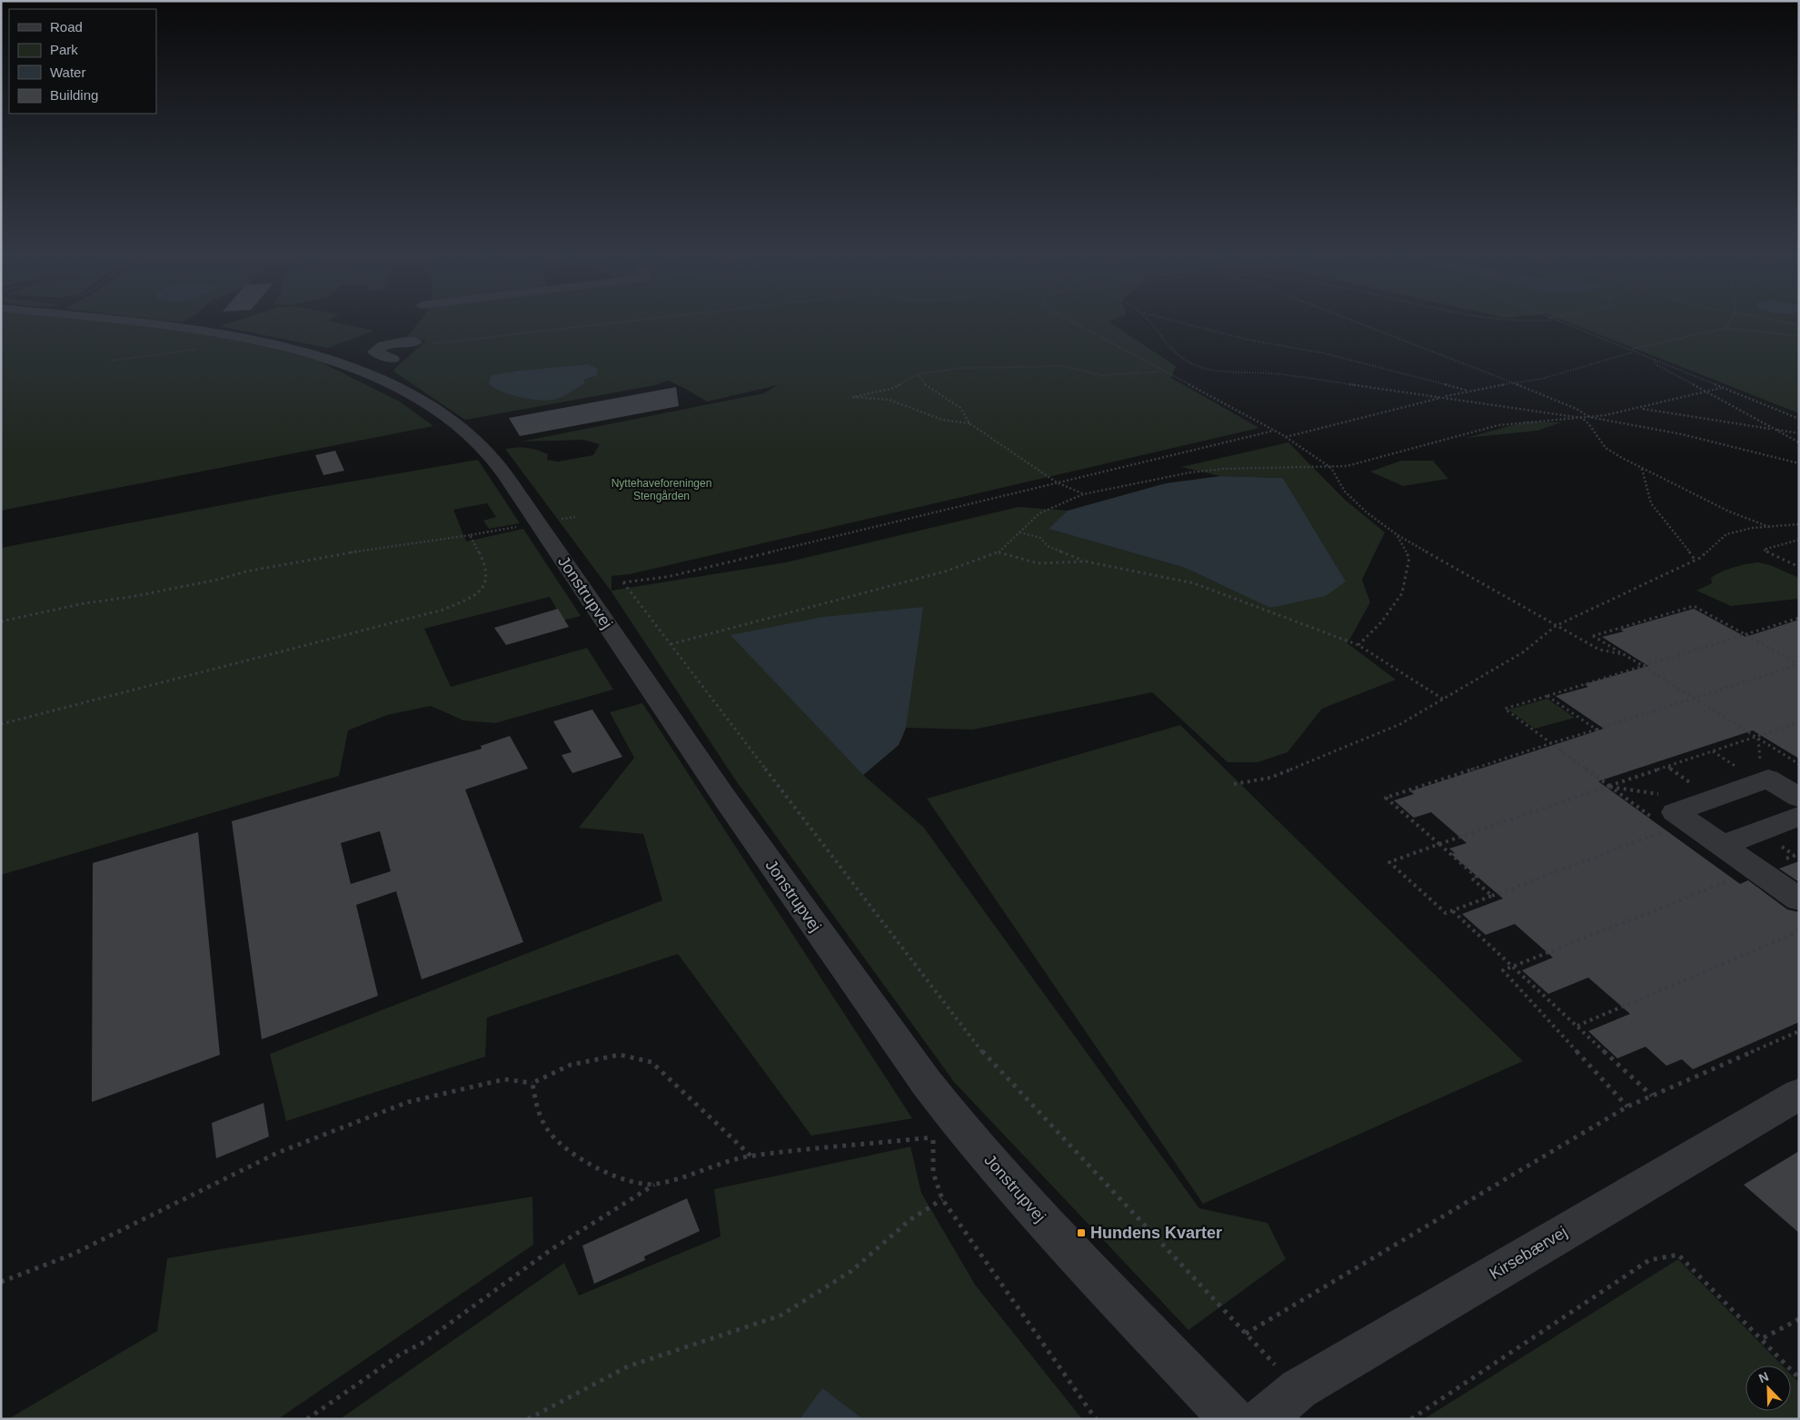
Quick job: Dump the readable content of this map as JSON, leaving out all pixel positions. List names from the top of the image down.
{
  "streets": {
    "street": ["Jonstrupvej", "Kirsebærvej"]
  },
  "parks": ["Nyttehaveforeningen Stengården"],
  "places": {
    "transit": ["Hundens Kvarter"]
  },
  "legend": [
    "Road",
    "Park",
    "Water",
    "Building"
  ],
  "north": "top left"
}
